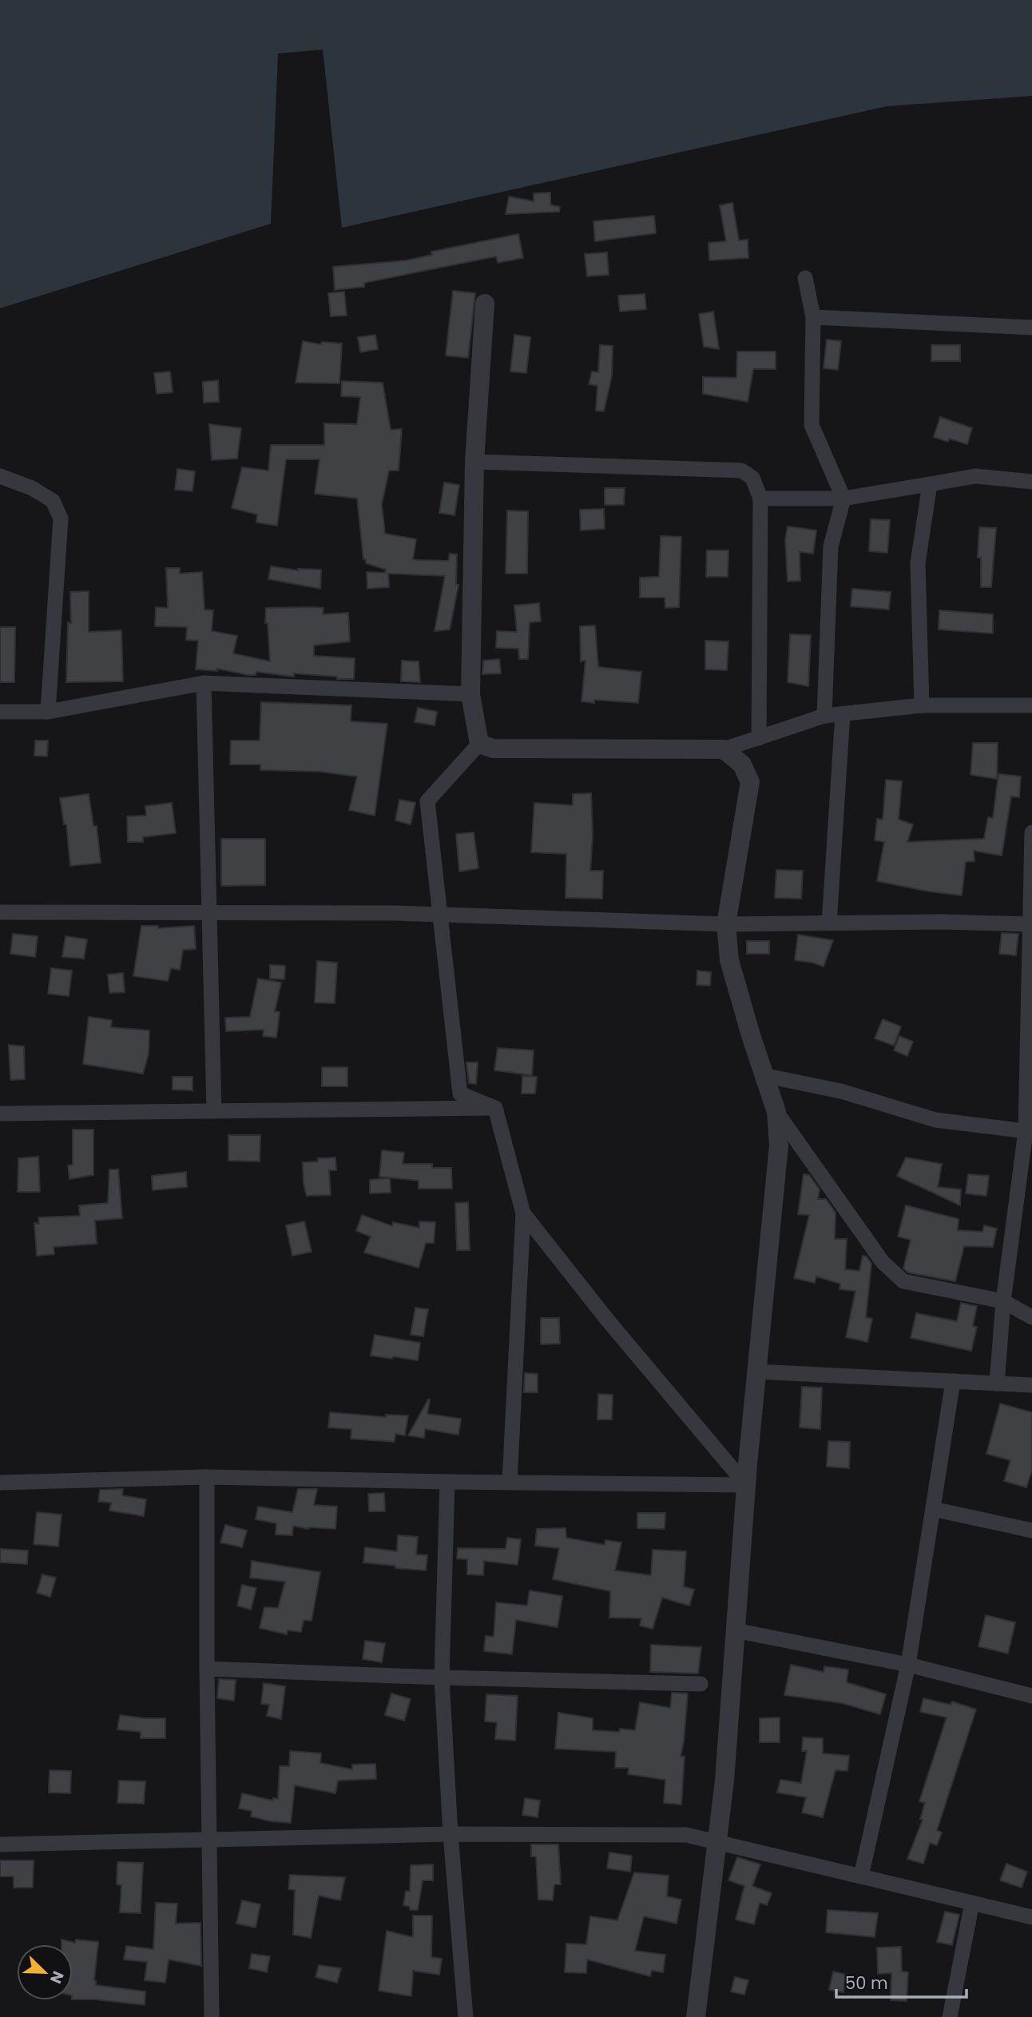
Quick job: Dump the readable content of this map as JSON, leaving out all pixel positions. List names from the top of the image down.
{
  "scale_bar": "50 m",
  "north": "bottom right"
}
